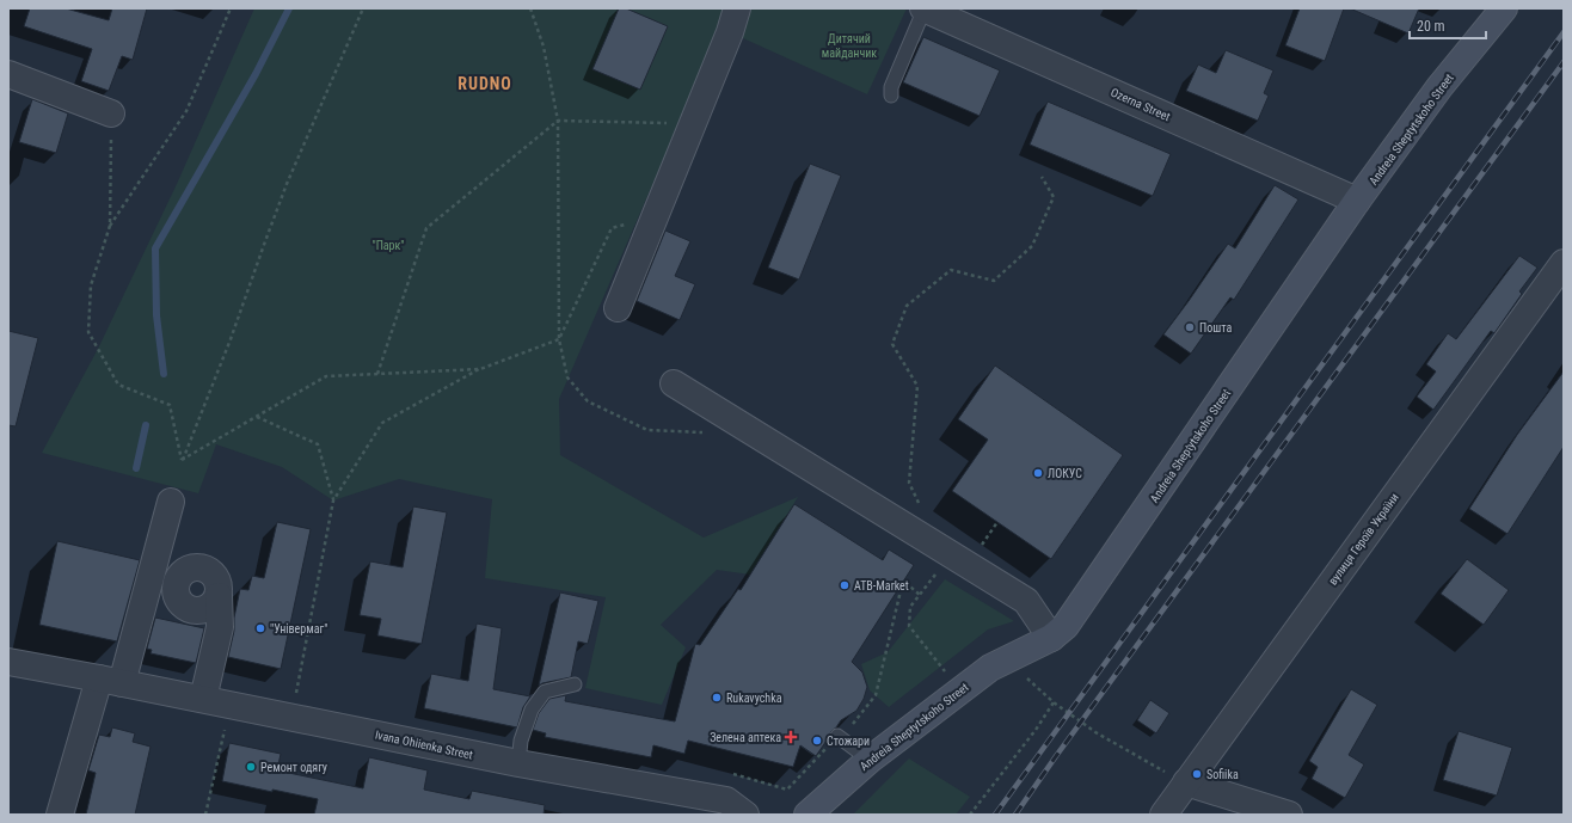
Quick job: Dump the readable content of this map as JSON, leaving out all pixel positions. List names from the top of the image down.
{
  "streets": {
    "main road": ["Andreia Sheptytskoho Street"],
    "street": ["Ozerna Street", "вулиця Героїв України", "Ivana Ohiienka Street"]
  },
  "crossings": [
    ["Ozerna Street", "Andreia Sheptytskoho Street"]
  ],
  "districts": ["RUDNO"],
  "parks": ["Дитячий майданчик", "\"Парк\""],
  "places": {
    "other": [
      "Пошта",
      "ЛОКУС",
      "ATB-Market",
      "\"Універмаг\"",
      "Rukavychka",
      "Стожари",
      "Ремонт одягу",
      "Sofiika"
    ],
    "health": ["Зелена аптека"]
  },
  "scale_bar": "20 m"
}
